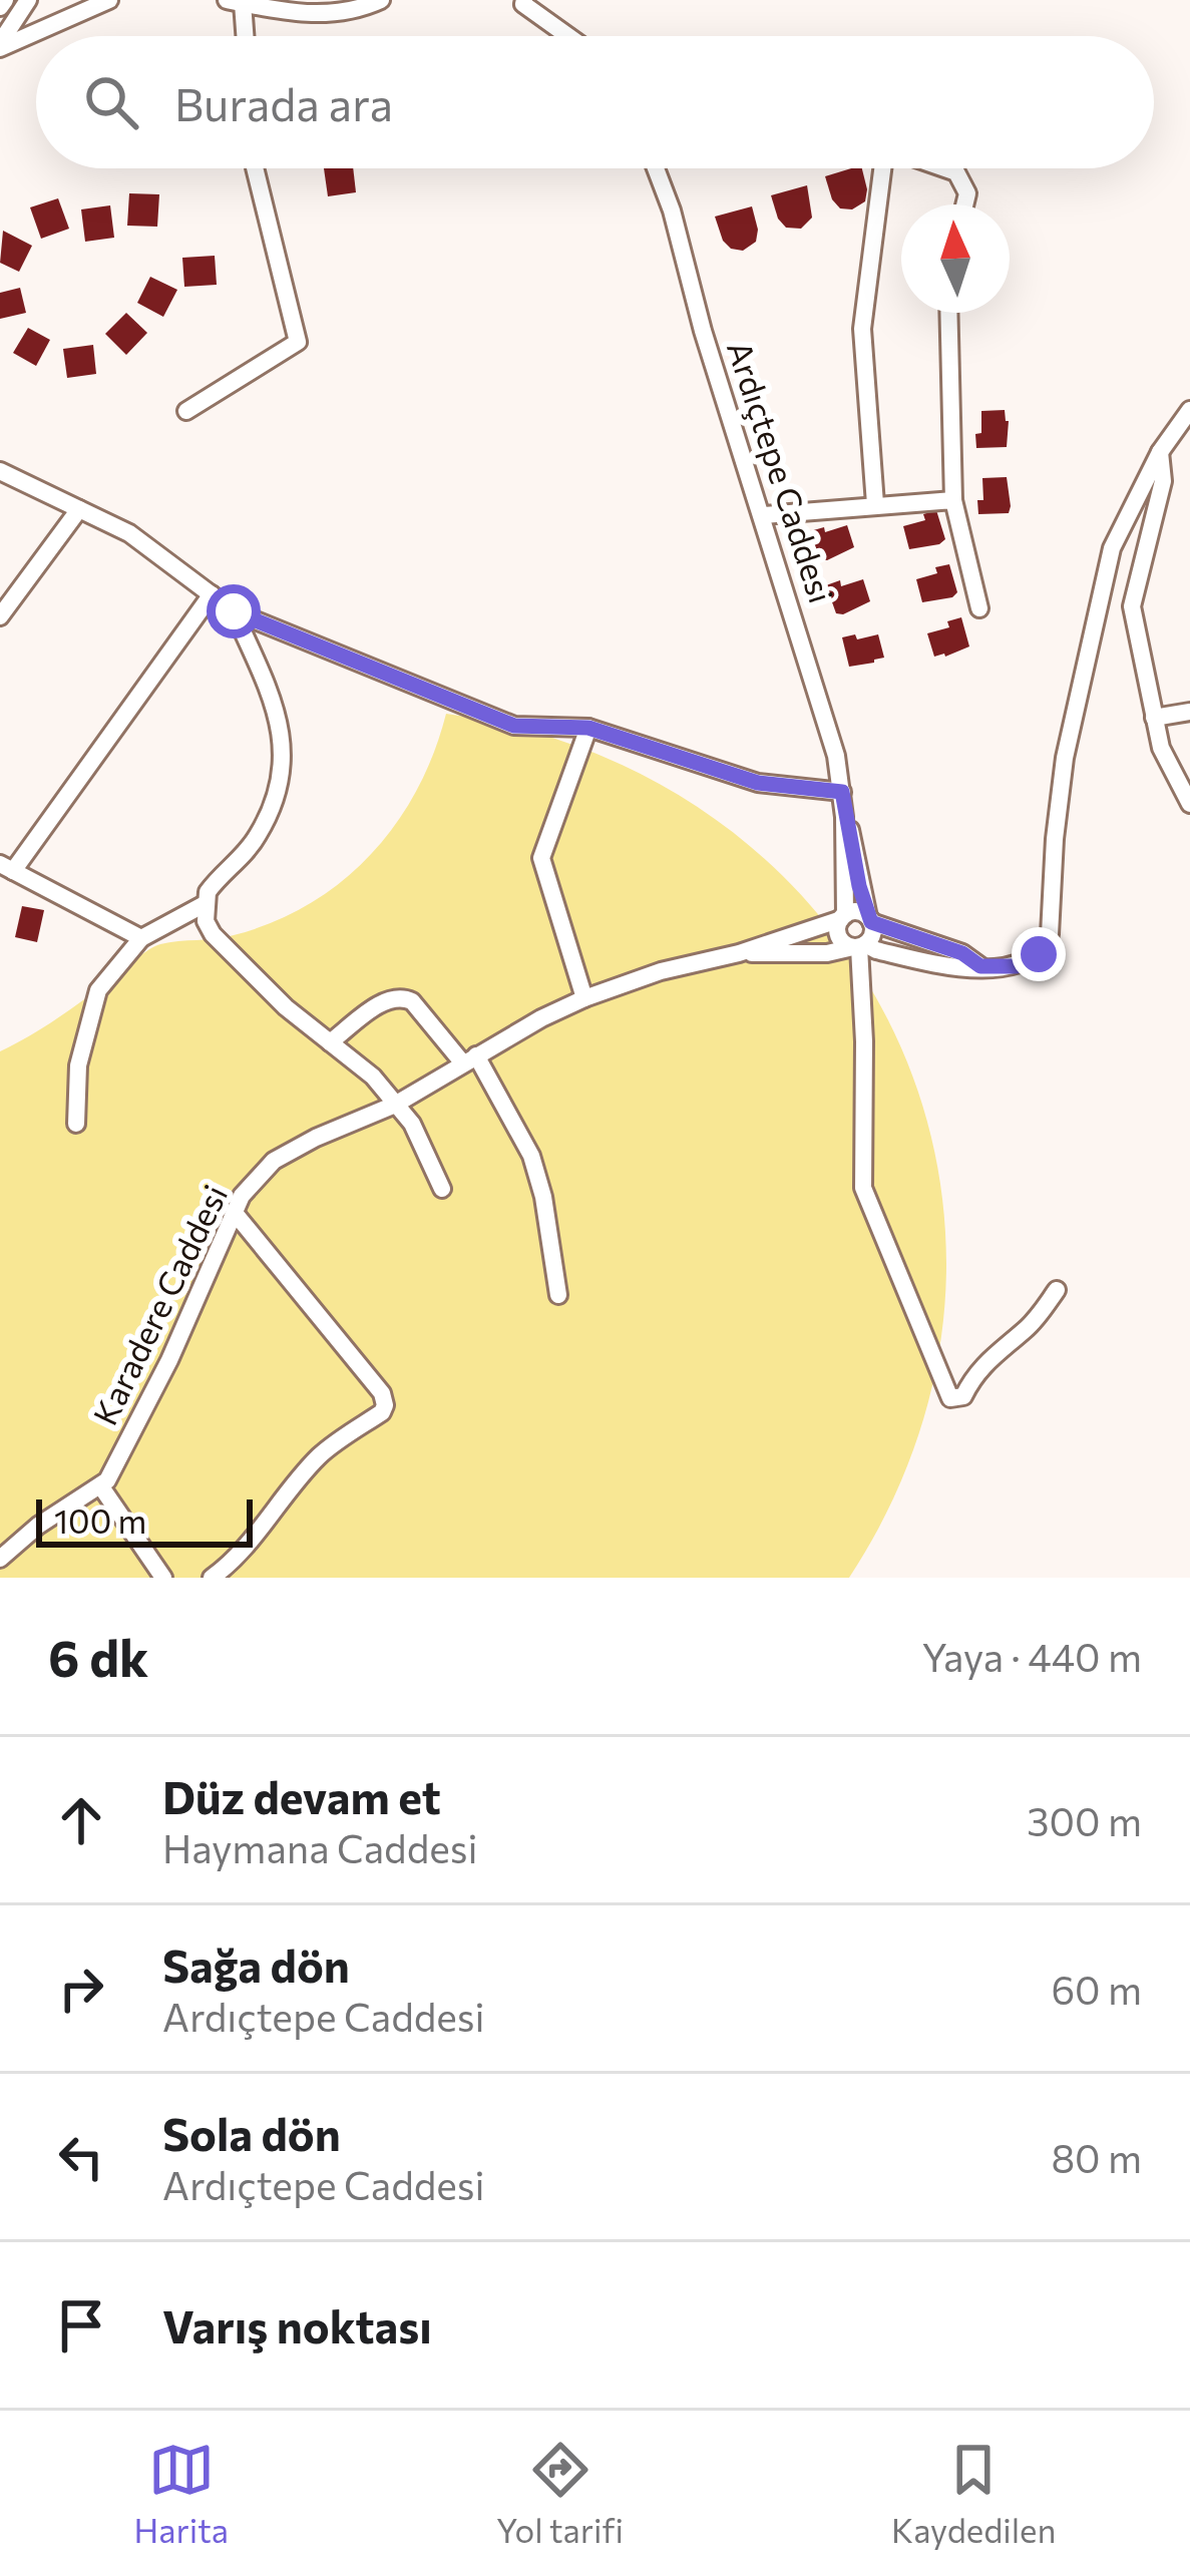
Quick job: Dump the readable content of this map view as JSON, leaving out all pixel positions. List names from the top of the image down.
{
  "streets": {
    "street": ["Ardıçtepe Caddesi", "Karadere Caddesi"]
  },
  "scale_bar": "100 m",
  "north": "top",
  "page": {
    "search": "Burada ara",
    "scale": "100 m",
    "heading": ["6 dk", "Yaya · 440 m"],
    "list": [
      ["Düz devam et", "Haymana Caddesi", "300 m"],
      ["Sağa dön", "Ardıçtepe Caddesi", "60 m"],
      ["Sola dön", "Ardıçtepe Caddesi", "80 m"],
      "Varış noktası"
    ],
    "nav": ["Harita", "Yol tarifi", "Kaydedilen"]
  }
}
